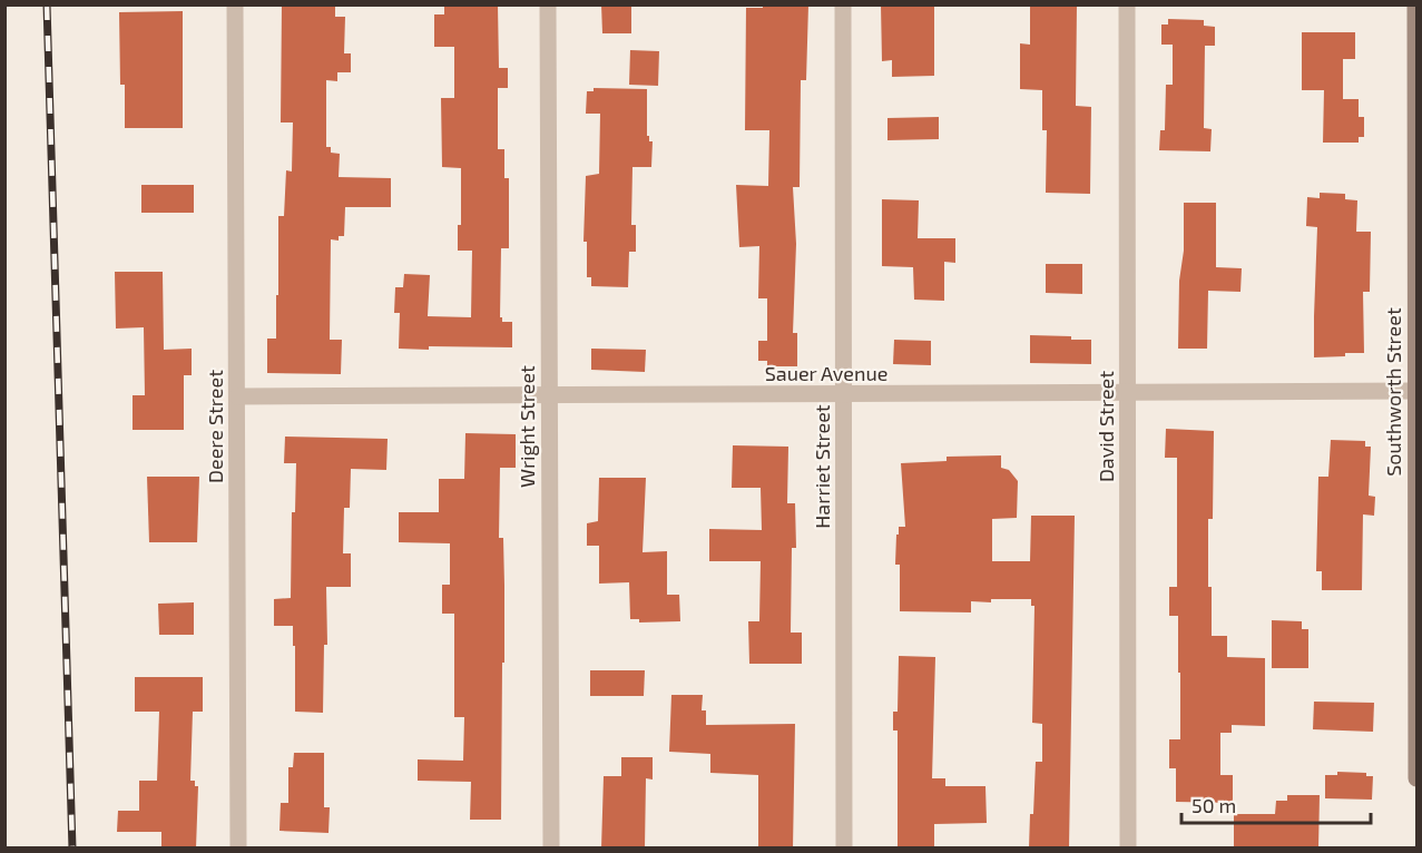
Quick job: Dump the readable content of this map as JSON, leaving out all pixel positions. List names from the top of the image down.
{
  "streets": {
    "main road": ["Southworth Street"],
    "street": [
      "Sauer Avenue",
      "Deere Street",
      "Wright Street",
      "David Street",
      "Harriet Street"
    ]
  },
  "crossings": [
    ["Sauer Avenue", "Southworth Street"],
    ["Sauer Avenue", "Deere Street"],
    ["Sauer Avenue", "Wright Street"],
    ["Sauer Avenue", "David Street"],
    ["Sauer Avenue", "Harriet Street"]
  ],
  "scale_bar": "50 m"
}
